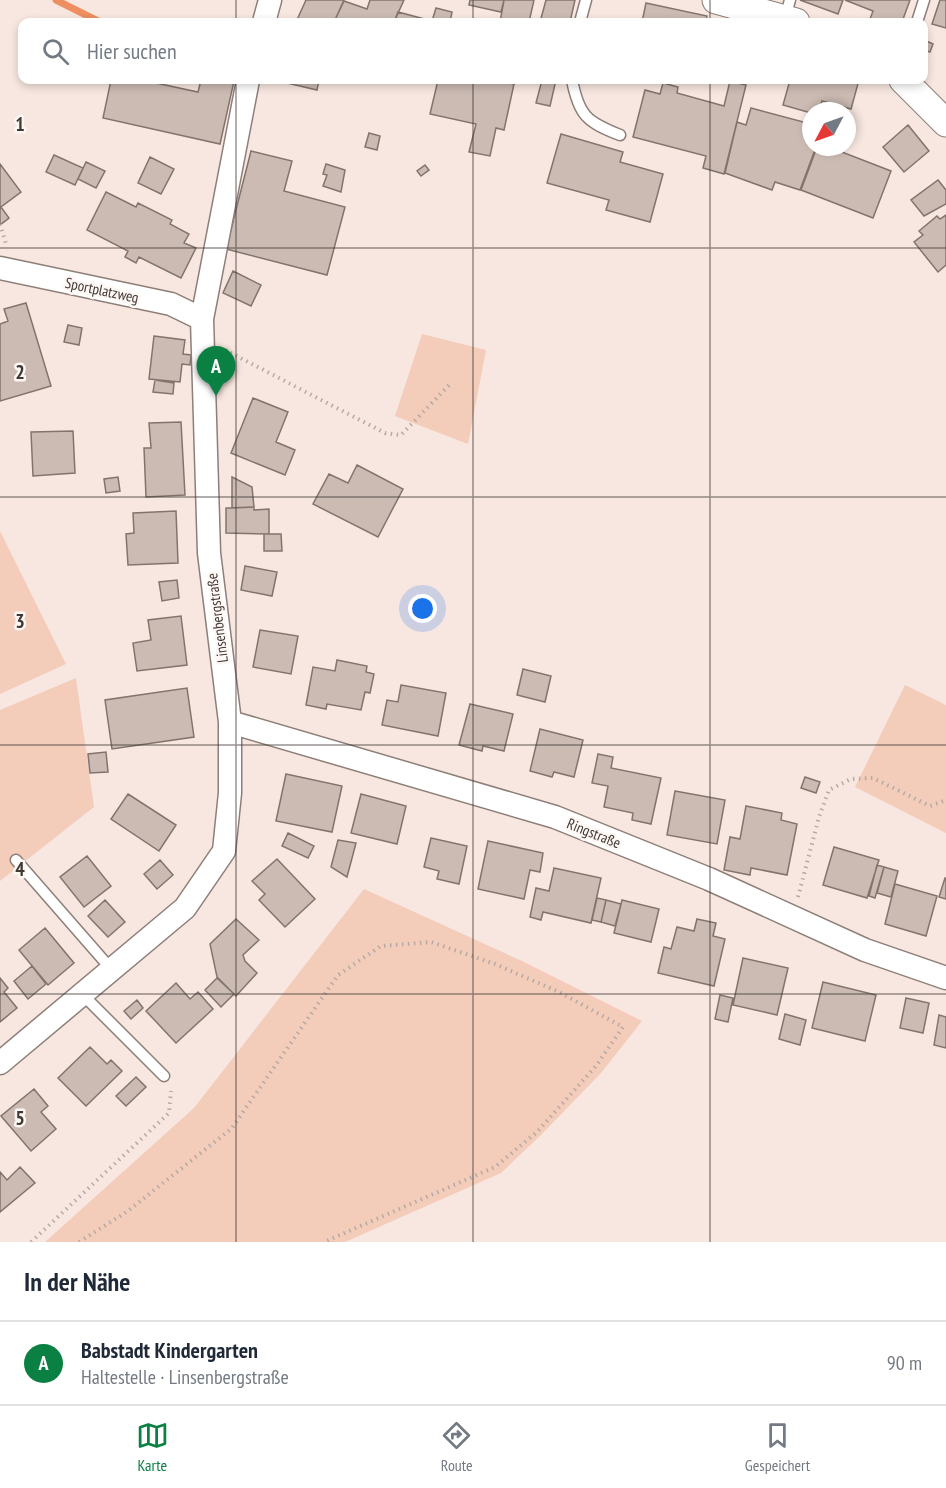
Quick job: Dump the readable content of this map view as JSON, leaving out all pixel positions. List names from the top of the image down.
{
  "streets": {
    "street": ["Sportplatzweg", "Linsenbergstraße", "Ringstraße"]
  },
  "crossings": [
    ["Sportplatzweg", "Linsenbergstraße"],
    ["Linsenbergstraße", "Ringstraße"]
  ],
  "north": "bottom left",
  "page": {
    "search": "Hier suchen",
    "pins": "A",
    "heading": "In der Nähe",
    "list": [
      {
        "mark": "A",
        "name": "Babstadt Kindergarten",
        "note": "Haltestelle · Linsenbergstraße",
        "value": "90 m"
      }
    ],
    "nav": ["Karte", "Route", "Gespeichert"]
  },
  "grid": {
    "rows": [
      "1",
      "2",
      "3",
      "4",
      "5"
    ]
  }
}
